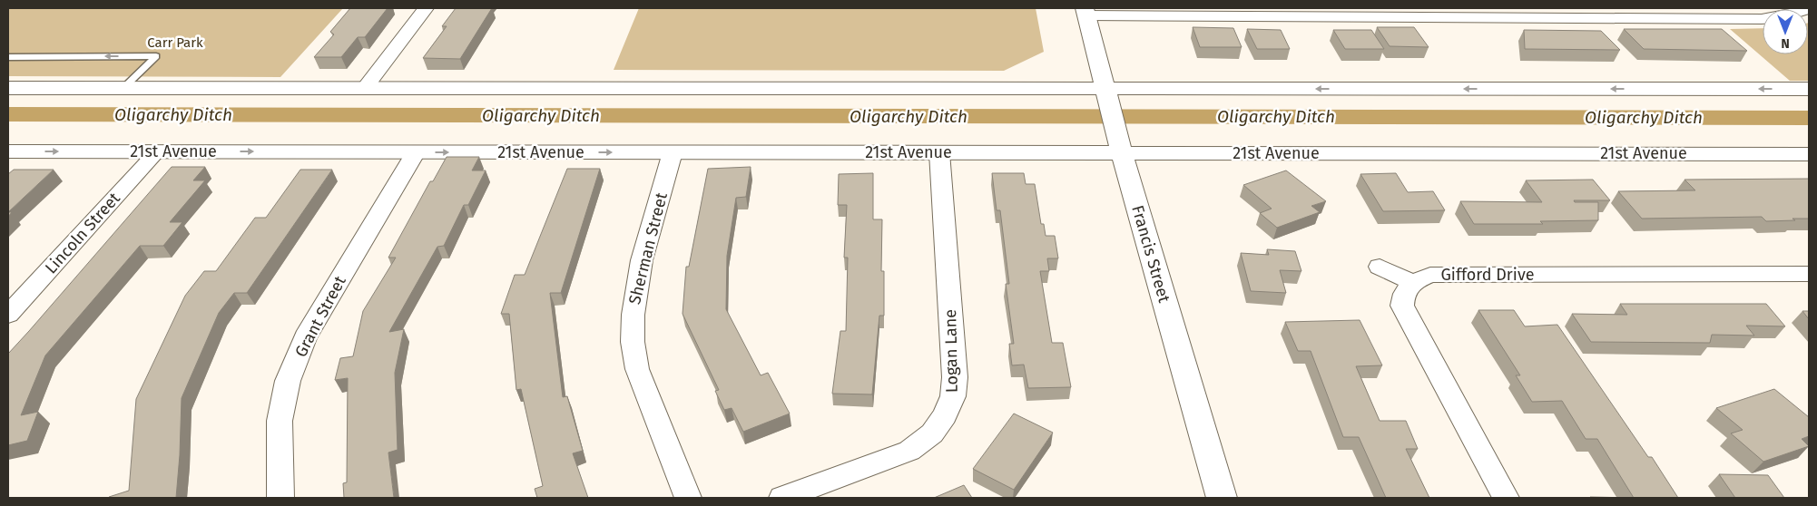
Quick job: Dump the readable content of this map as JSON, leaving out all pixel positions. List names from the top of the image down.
{
  "streets": {
    "street": [
      "21st Avenue",
      "Lincoln Street",
      "Sherman Street",
      "Francis Street",
      "Gifford Drive",
      "Grant Street",
      "Logan Lane"
    ]
  },
  "crossings": [
    ["21st Avenue", "Lincoln Street"],
    ["21st Avenue", "Sherman Street"],
    ["21st Avenue", "Francis Street"],
    ["21st Avenue", "Grant Street"],
    ["21st Avenue", "Logan Lane"]
  ],
  "water": ["Oligarchy Ditch"],
  "parks": ["Carr Park"],
  "north": "bottom"
}
